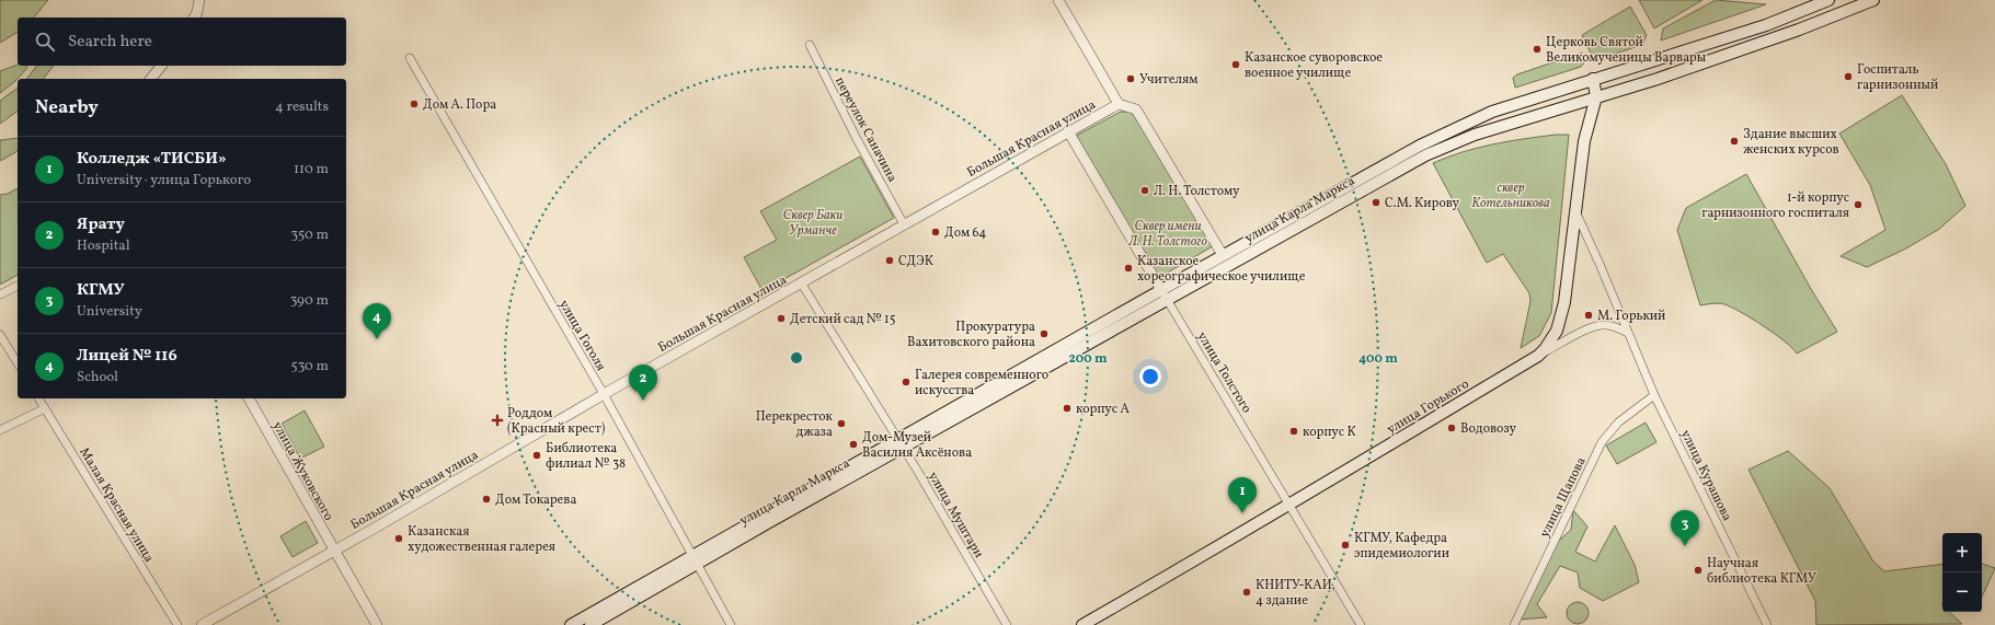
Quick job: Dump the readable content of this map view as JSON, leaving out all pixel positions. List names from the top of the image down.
{
  "streets": {
    "main road": ["улица Карла Маркса", "улица Горького"],
    "street": [
      "переулок Саначина",
      "Большая Красная улица",
      "улица Гоголя",
      "улица Толстого",
      "улица Жуковского",
      "улица Курашова",
      "улица Щапова",
      "Малая Красная улица",
      "улица Муштари"
    ]
  },
  "crossings": [
    ["переулок Саначина", "Большая Красная улица"],
    ["Большая Красная улица", "улица Гоголя"],
    ["Большая Красная улица", "улица Толстого"],
    ["Большая Красная улица", "улица Жуковского"],
    ["Большая Красная улица", "улица Муштари"],
    ["улица Карла Маркса", "улица Гоголя"],
    ["улица Карла Маркса", "улица Толстого"],
    ["улица Карла Маркса", "улица Горького"],
    ["улица Карла Маркса", "улица Муштари"],
    ["улица Толстого", "улица Горького"],
    ["улица Горького", "улица Курашова"],
    ["улица Курашова", "улица Щапова"]
  ],
  "parks": ["сквер Котельникова", "Сквер Баки Урманче", "Сквер имени Л. Н. Толстого"],
  "places": {
    "other": [
      "Церковь Святой Великомученицы Варвары",
      "Казанское суворовское военное училище",
      "Госпиталь гарнизонный",
      "Учителям",
      "Дом А. Пора",
      "Здание высших женских курсов",
      "Л. Н. Толстому",
      "С.М. Кирову",
      "1-й корпус гарнизонного госпиталя",
      "Дом 64",
      "СДЭК",
      "Казанское хореографическое училище",
      "М. Горький",
      "Детский сад № 15",
      "Прокуратура Вахитовского района",
      "Галерея современного искусства",
      "корпус А",
      "Перекресток джаза",
      "Водовозу",
      "корпус К",
      "Дом-Музей Василия Аксёнова",
      "Библиотека филиал № 38",
      "Дом Токарева",
      "Казанская художественная галерея",
      "КГМУ, Кафедра эпидемиологии",
      "Научная библиотека КГМУ",
      "КНИТУ-КАИ, 4 здание"
    ],
    "health": ["Роддом (Красный крест)"]
  },
  "page": {
    "search": "Search here",
    "heading": ["Nearby", "4 results"],
    "list": [
      {
        "mark": "1",
        "name": "Колледж «ТИСБИ»",
        "note": "University · улица Горького",
        "value": "110 m"
      },
      {
        "mark": "2",
        "name": "Ярату",
        "note": "Hospital",
        "value": "350 m"
      },
      {
        "mark": "3",
        "name": "КГМУ",
        "note": "University",
        "value": "390 m"
      },
      {
        "mark": "4",
        "name": "Лицей № 116",
        "note": "School",
        "value": "530 m"
      }
    ],
    "pins": [
      "4",
      "2",
      "1",
      "3"
    ],
    "map_buttons": ["+", "−"]
  },
  "rings": ["200 m", "400 m"]
}
